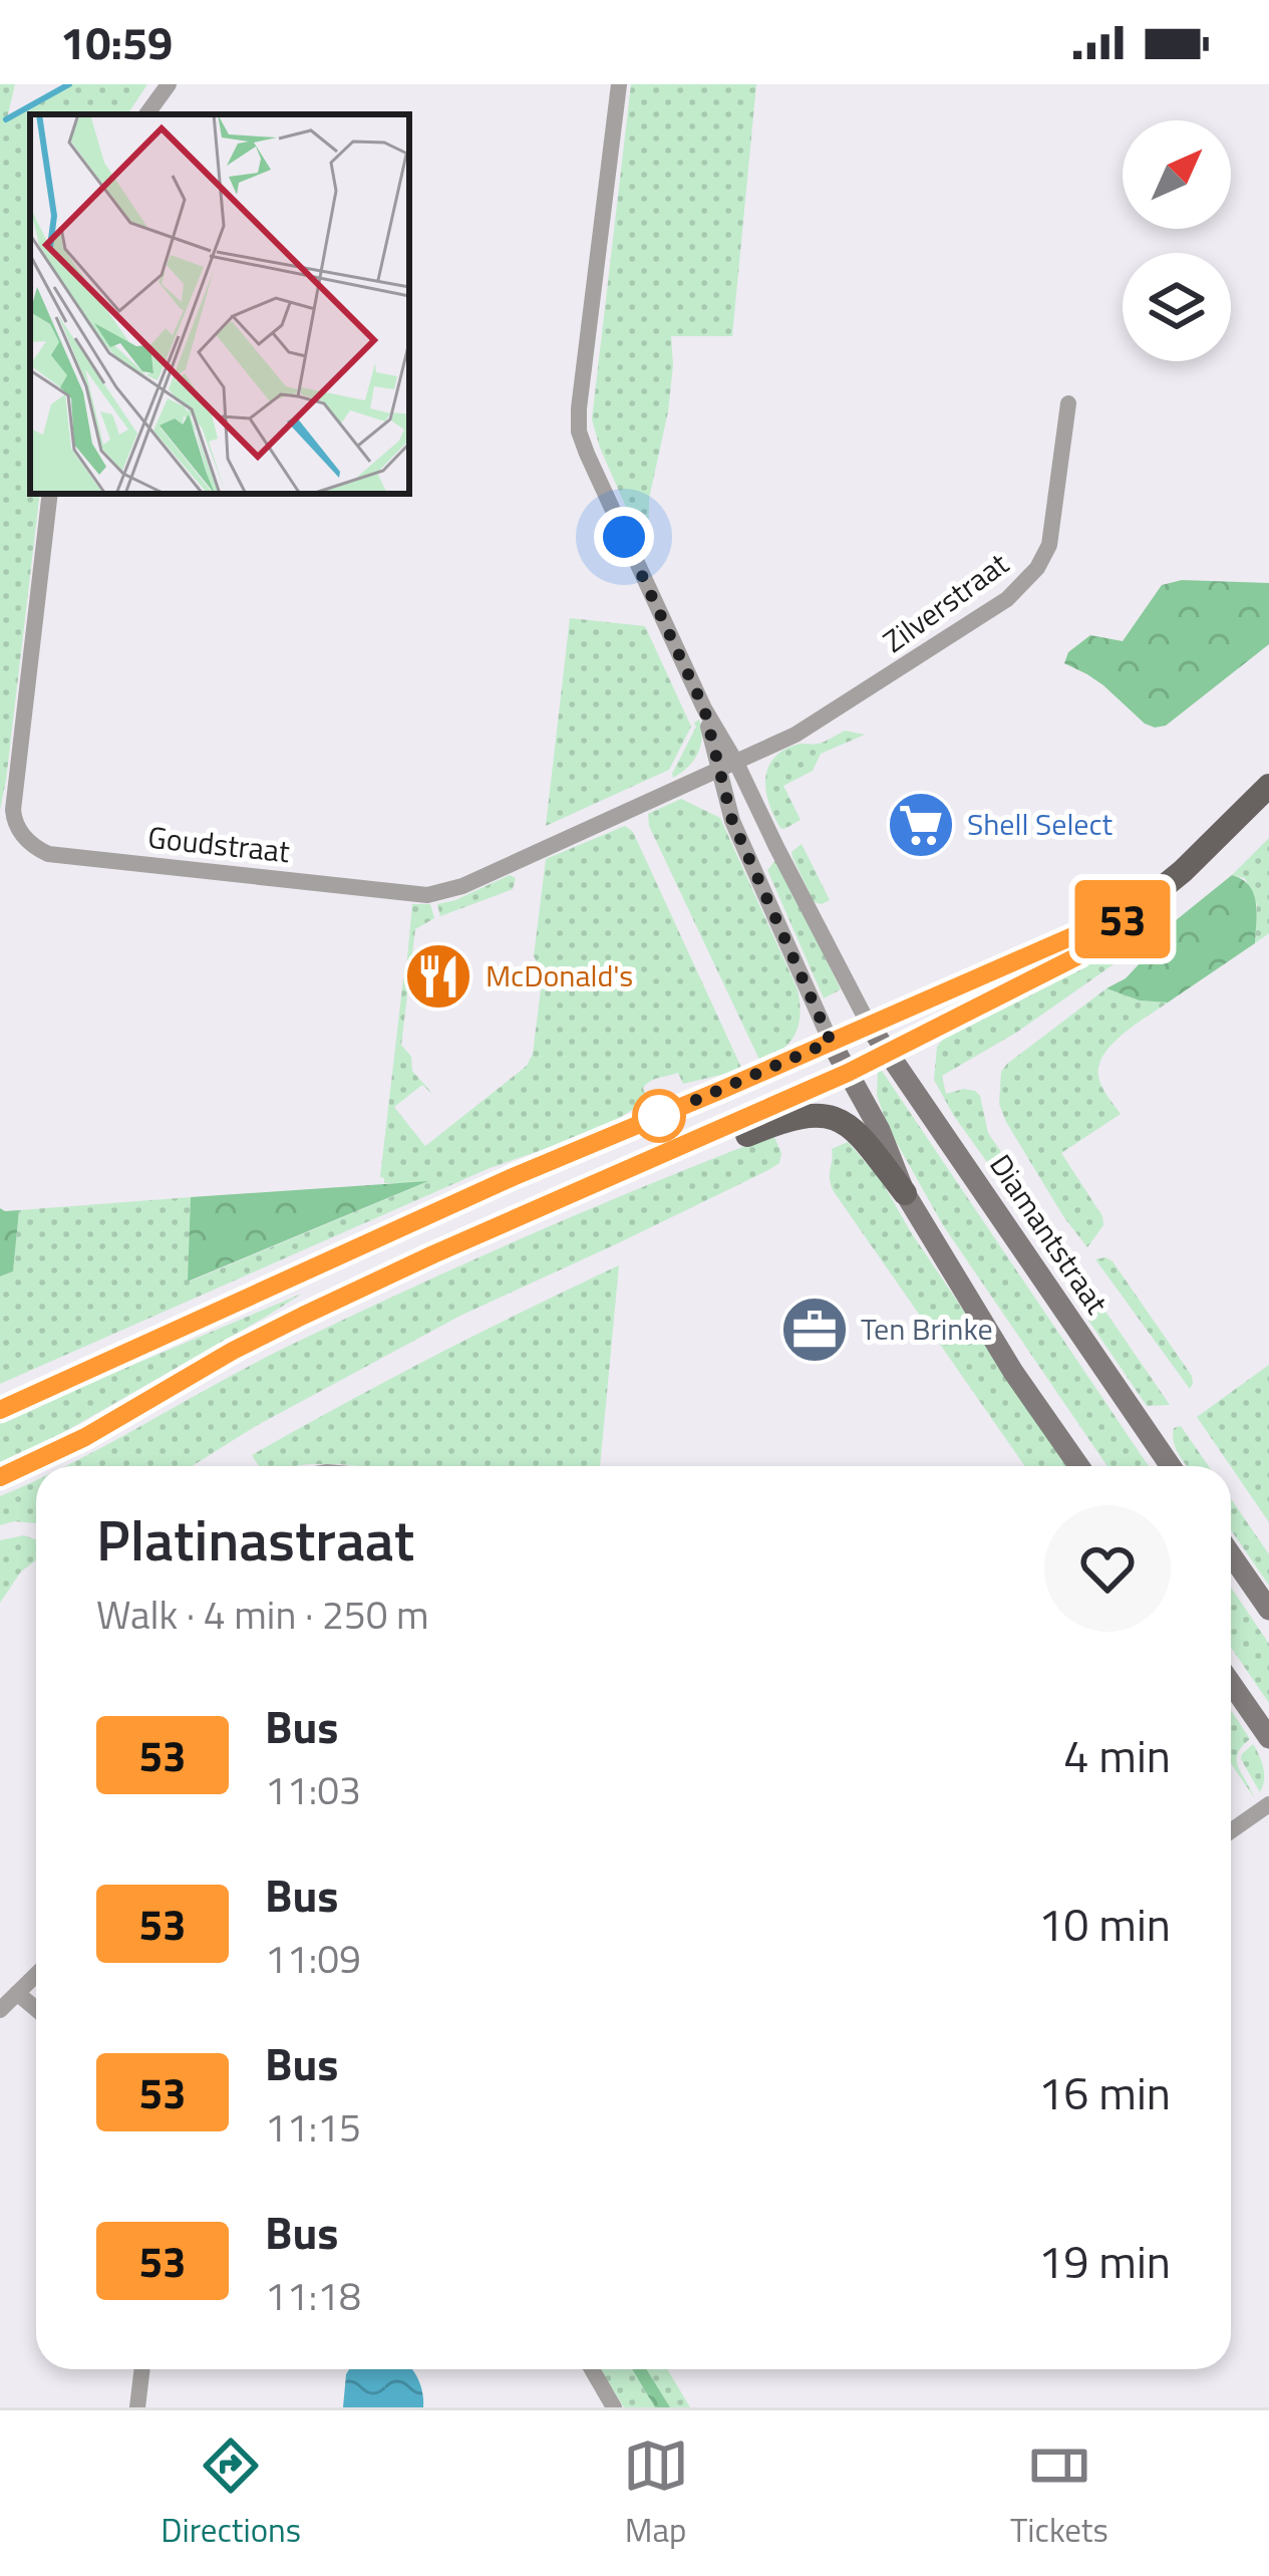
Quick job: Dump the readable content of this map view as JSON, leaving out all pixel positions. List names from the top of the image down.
{
  "streets": {
    "main road": ["Diamantstraat"],
    "street": ["Zilverstraat", "Goudstraat"]
  },
  "crossings": [
    ["Zilverstraat", "Goudstraat"]
  ],
  "places": {
    "supermarket": ["Shell Select"],
    "restaurant": ["McDonald's"],
    "office": ["Ten Brinke"]
  },
  "lines": ["bus line 53"],
  "north": "top right",
  "page": {
    "status": "10:59",
    "on_map": "53",
    "heading": ["Platinastraat", "Walk · 4 min · 250 m"],
    "list": [
      {
        "mark": "53",
        "name": "Bus",
        "note": "11:03",
        "value": "4 min"
      },
      {
        "mark": "53",
        "name": "Bus",
        "note": "11:09",
        "value": "10 min"
      },
      {
        "mark": "53",
        "name": "Bus",
        "note": "11:15",
        "value": "16 min"
      },
      {
        "mark": "53",
        "name": "Bus",
        "note": "11:18",
        "value": "19 min"
      }
    ],
    "tabs": ["Directions", "Map", "Tickets"]
  }
}
